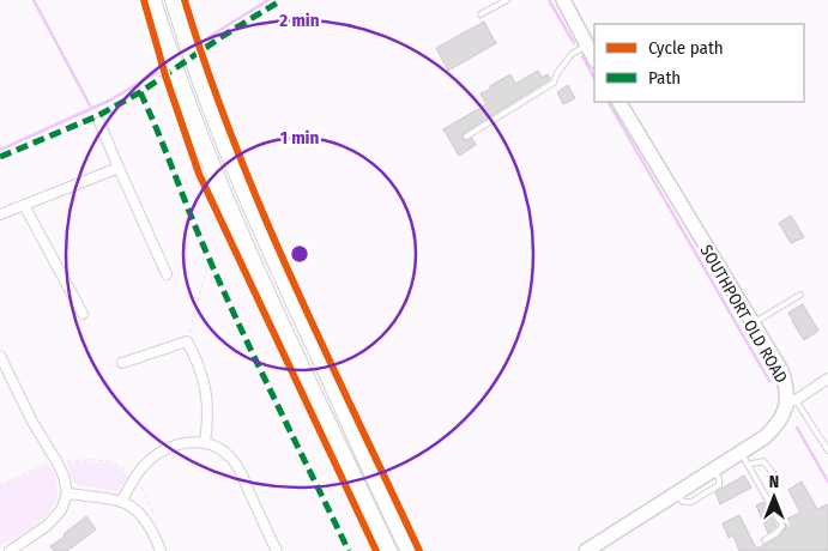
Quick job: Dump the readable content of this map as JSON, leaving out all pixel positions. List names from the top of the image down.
{
  "streets": {
    "street": ["SOUTHPORT OLD ROAD"]
  },
  "legend": ["Cycle path", "Path"],
  "north": "top",
  "rings": ["2 min", "1 min"]
}
